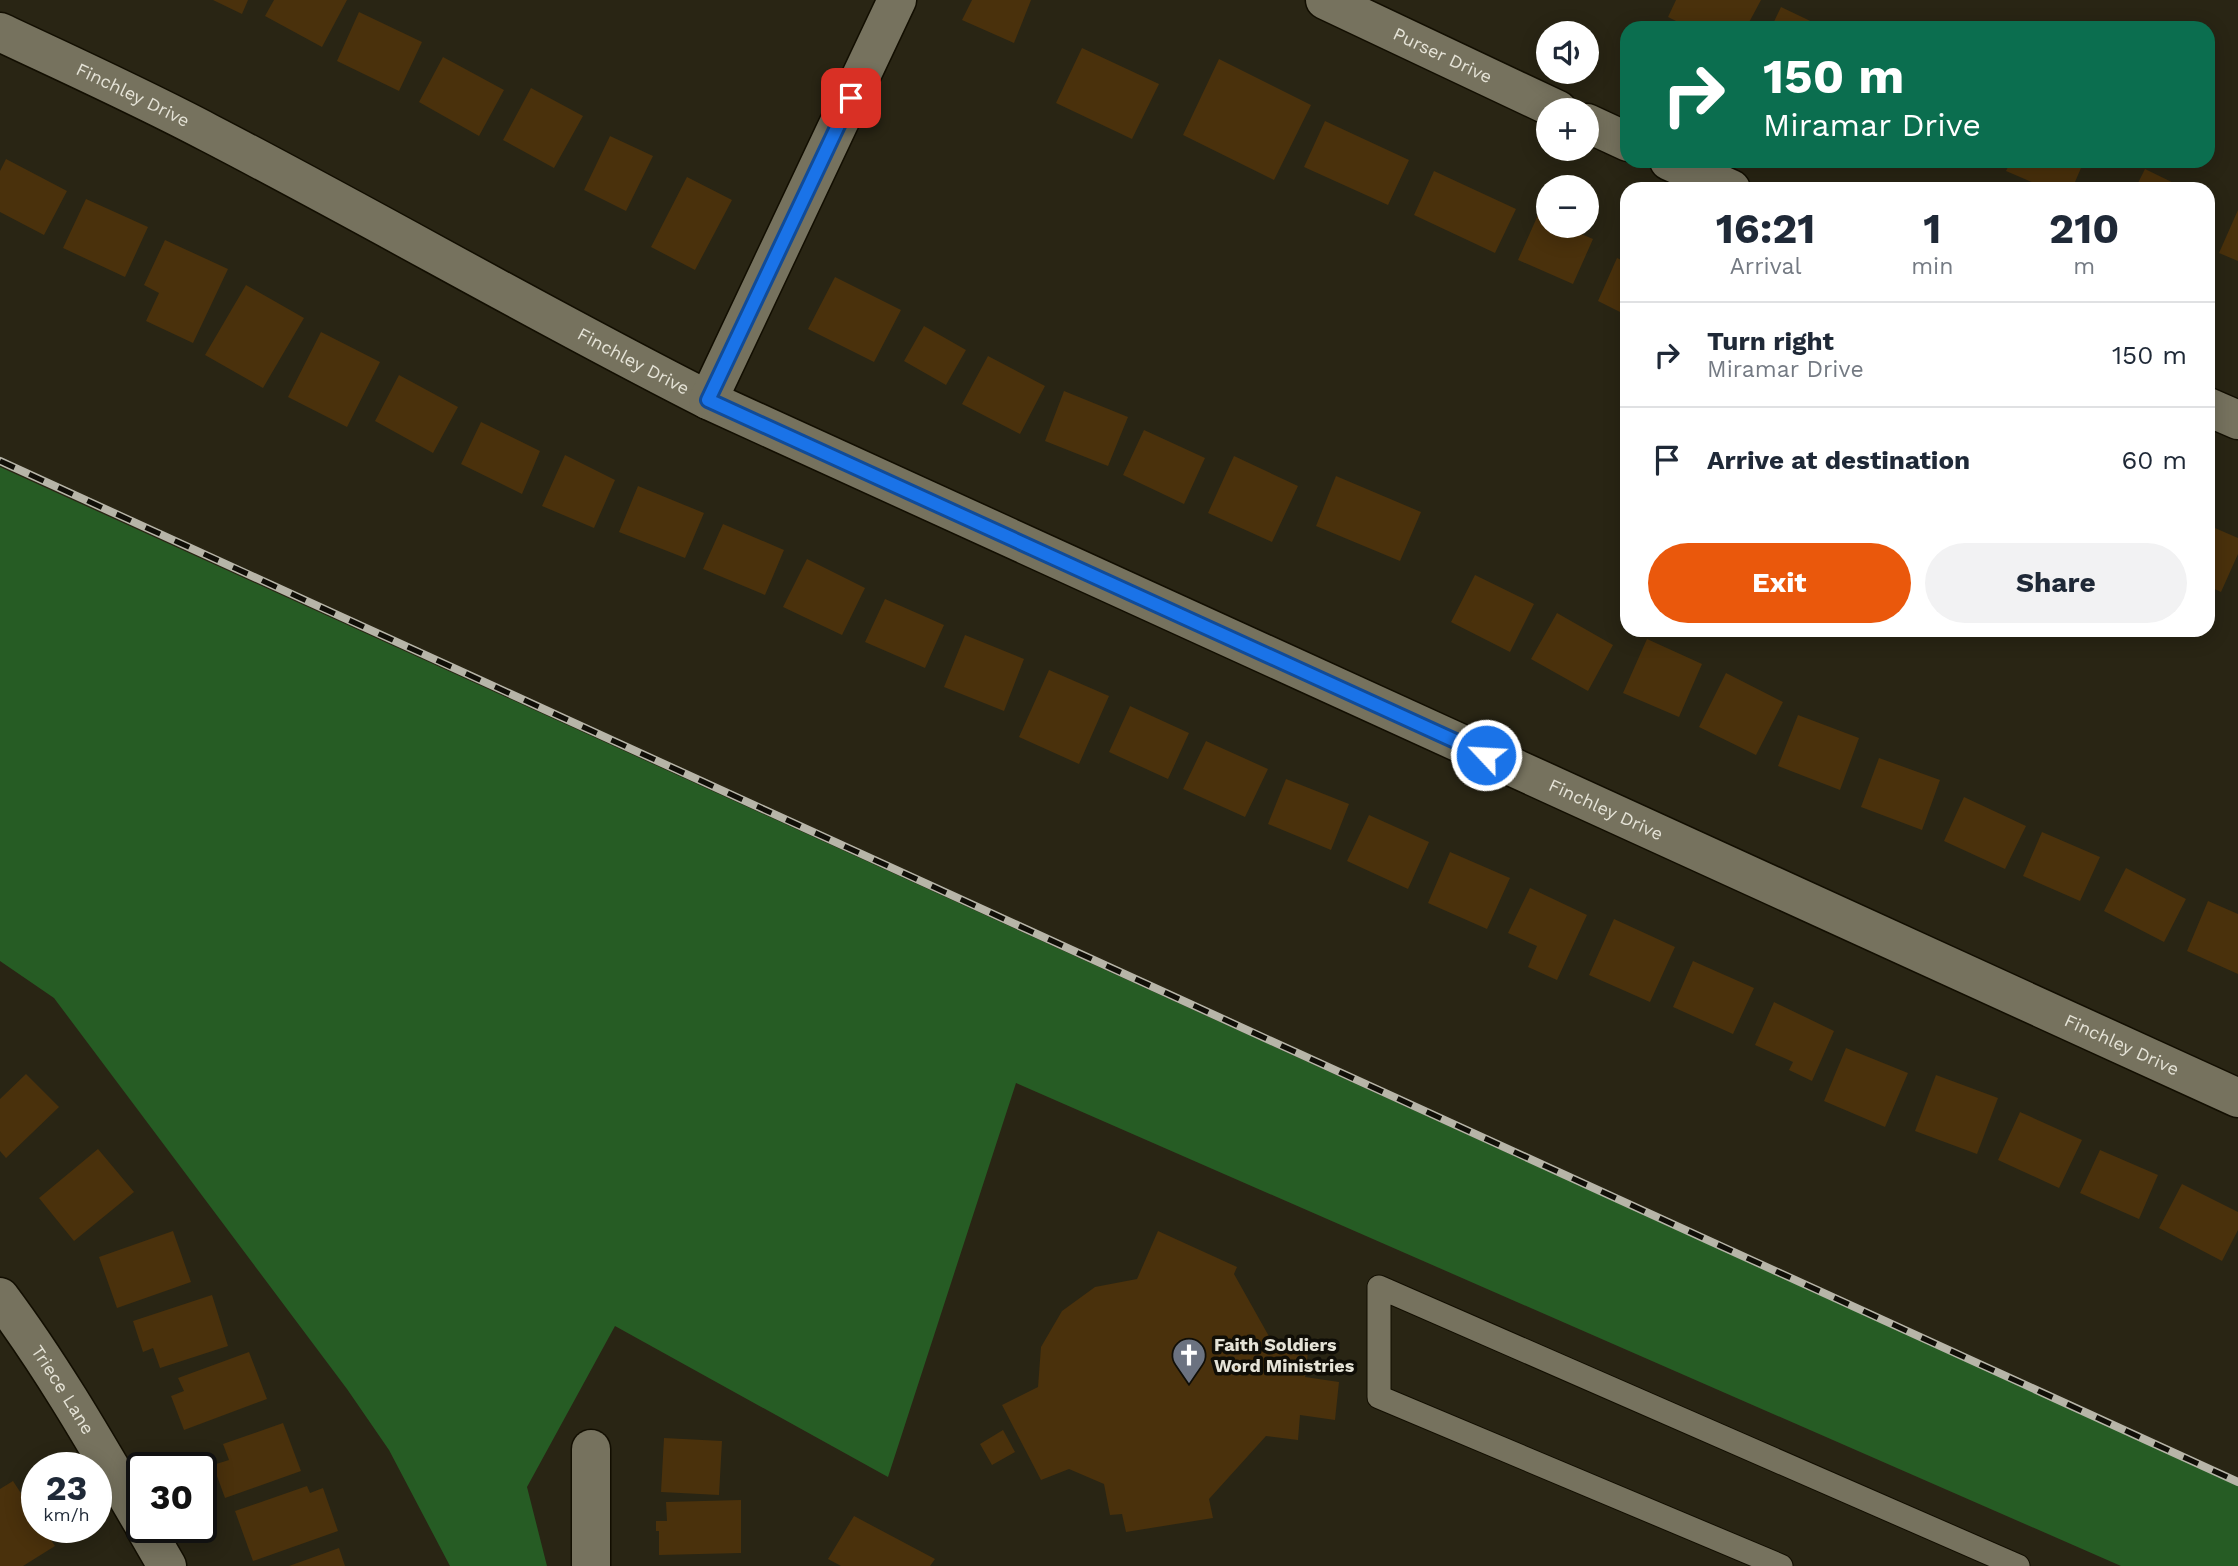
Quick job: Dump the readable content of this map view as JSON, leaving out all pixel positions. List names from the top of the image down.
{
  "streets": {
    "street": ["Purser Drive", "Finchley Drive", "Triece Lane"]
  },
  "places": {
    "church": ["Faith Soldiers Word Ministries"]
  },
  "page": {
    "map_buttons": ["+", "−"],
    "turn": ["150 m", "Miramar Drive"],
    "eta": [
      "16:21",
      "Arrival",
      "1",
      "min",
      "210",
      "m"
    ],
    "list": [
      {
        "name": "Turn right",
        "note": "Miramar Drive",
        "value": "150 m"
      },
      {
        "name": "Arrive at destination",
        "value": "60 m"
      }
    ],
    "buttons": ["Exit", "Share"],
    "speed": "23 km/h",
    "limit": "30"
  }
}
